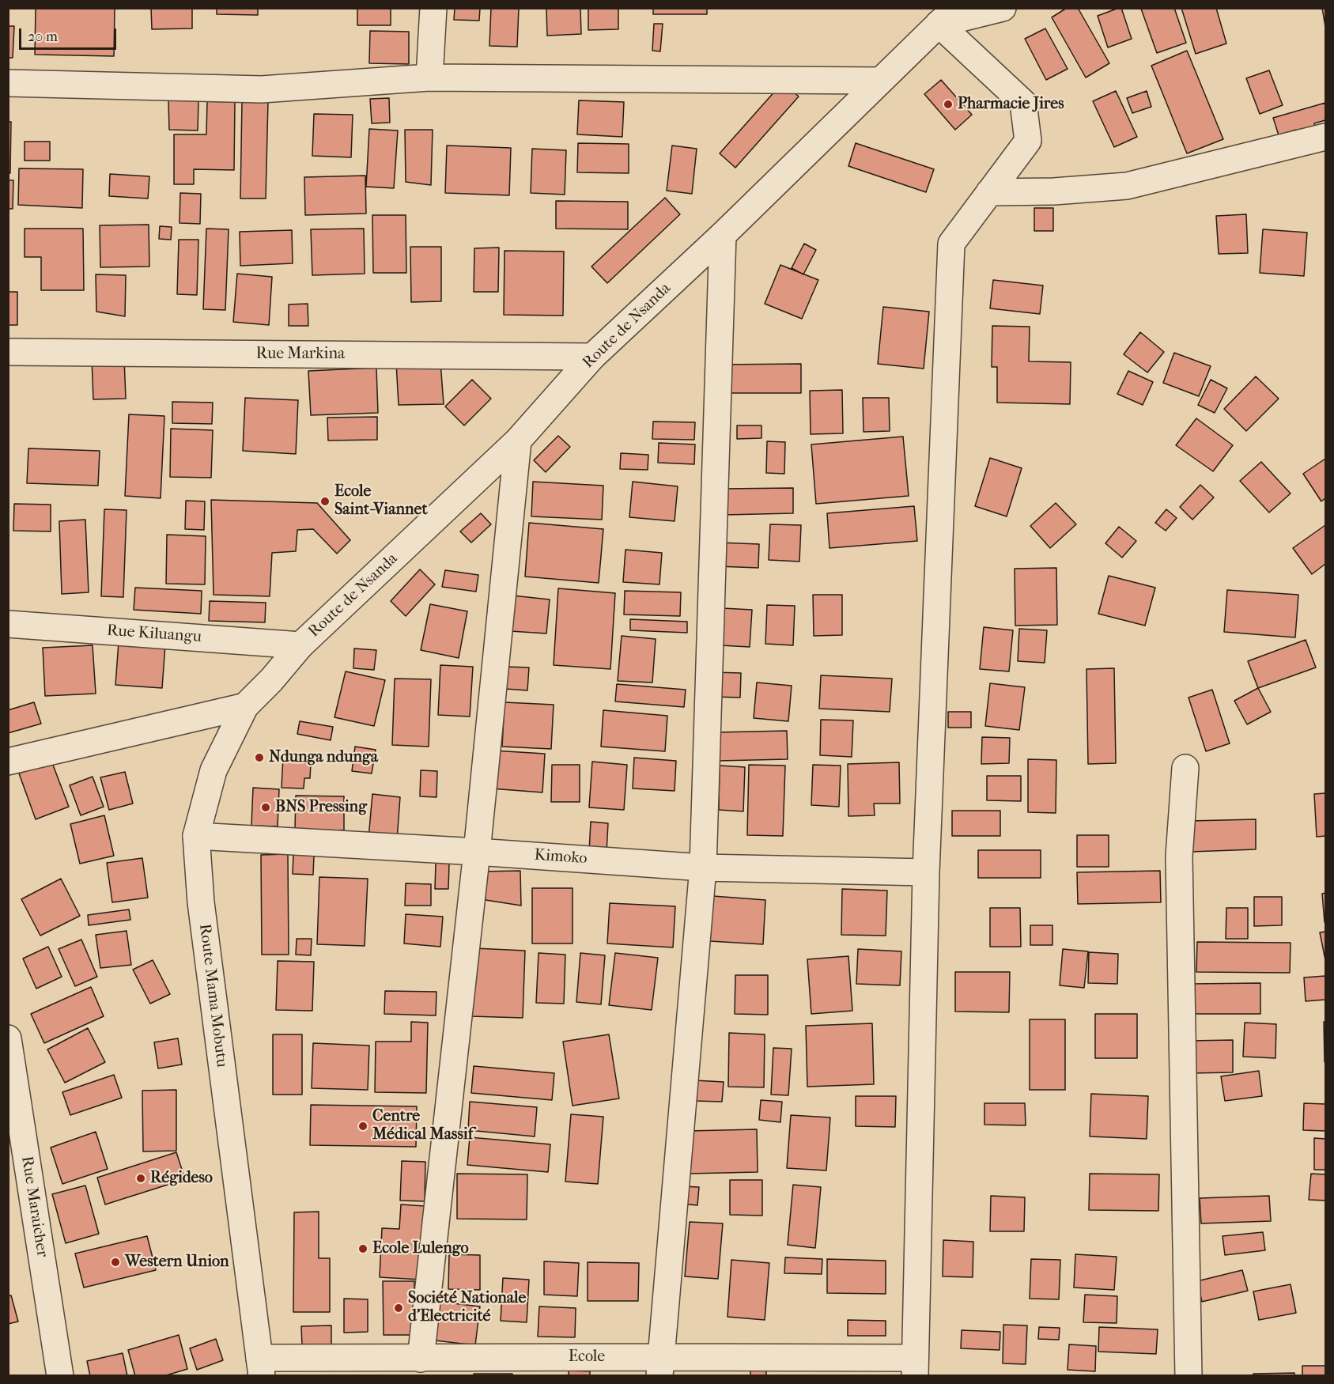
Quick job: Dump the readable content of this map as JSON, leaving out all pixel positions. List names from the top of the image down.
{
  "streets": {
    "street": [
      "Route de Nsanda",
      "Rue Markina",
      "Rue Kiluangu",
      "Kimoko",
      "Route Mama Mobutu",
      "Rue Maraicher",
      "Ecole"
    ]
  },
  "crossings": [
    ["Route de Nsanda", "Rue Markina"],
    ["Route de Nsanda", "Rue Kiluangu"],
    ["Route de Nsanda", "Route Mama Mobutu"],
    ["Rue Kiluangu", "Route Mama Mobutu"],
    ["Kimoko", "Route Mama Mobutu"],
    ["Route Mama Mobutu", "Ecole"]
  ],
  "places": [
    "Pharmacie Jires",
    "Ecole Saint-Viannet",
    "Ndunga ndunga",
    "BNS Pressing",
    "Centre Médical Massif",
    "Régideso",
    "Ecole Lulengo",
    "Western Union",
    "Société Nationale d'Electricité"
  ],
  "scale_bar": "20 m"
}
